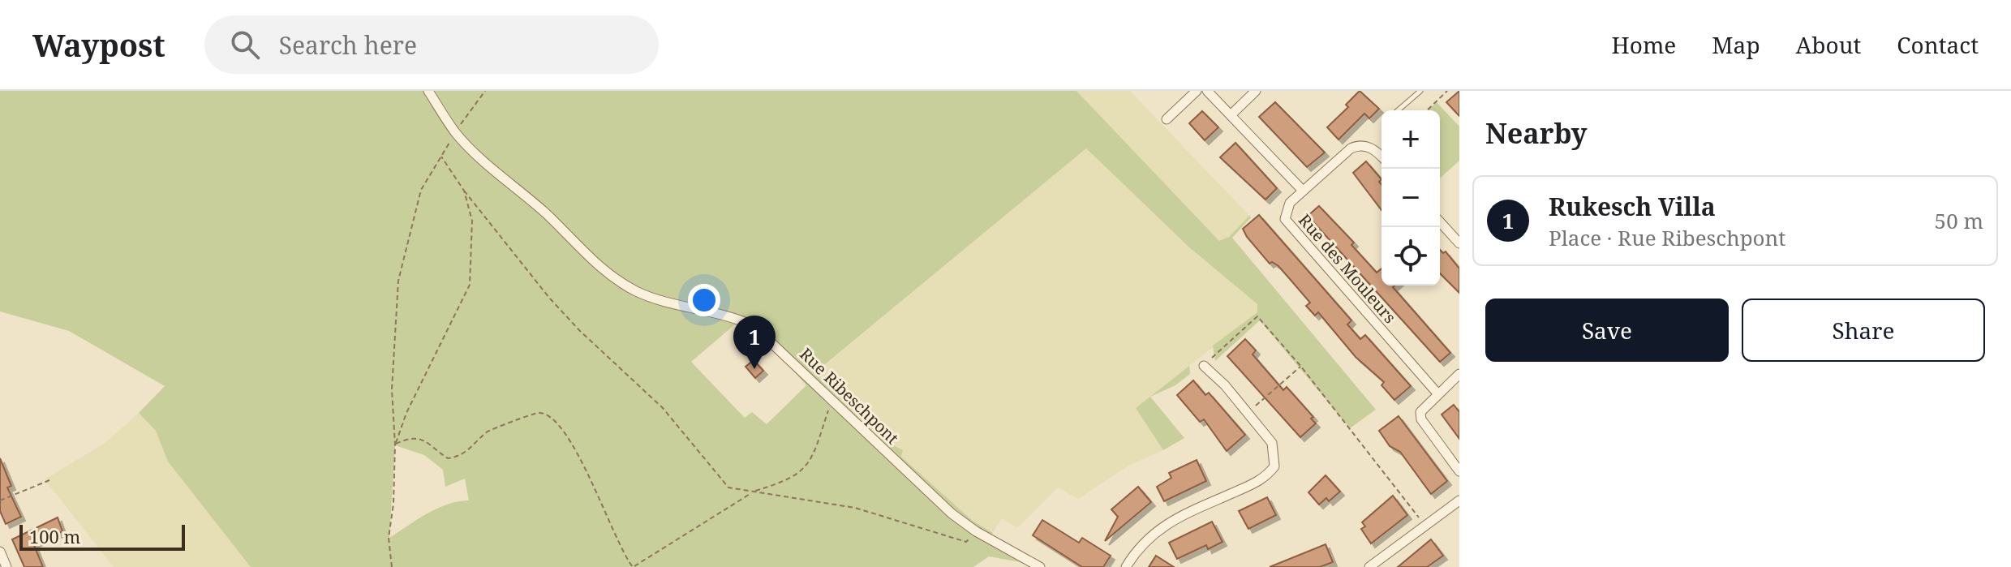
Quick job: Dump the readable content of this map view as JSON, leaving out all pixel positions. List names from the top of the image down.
{
  "streets": {
    "street": ["Rue des Mouleurs", "Rue Ribeschpont"]
  },
  "scale_bar": "100 m",
  "page": {
    "header": "Waypost",
    "search": "Search here",
    "nav": [
      "Home",
      "Map",
      "About",
      "Contact"
    ],
    "heading": "Nearby",
    "map_buttons": ["+", "−"],
    "list": [
      {
        "mark": "1",
        "name": "Rukesch Villa",
        "note": "Place · Rue Ribeschpont",
        "value": "50 m"
      }
    ],
    "buttons": ["Save", "Share"],
    "pins": "1",
    "scale": "100 m"
  }
}
